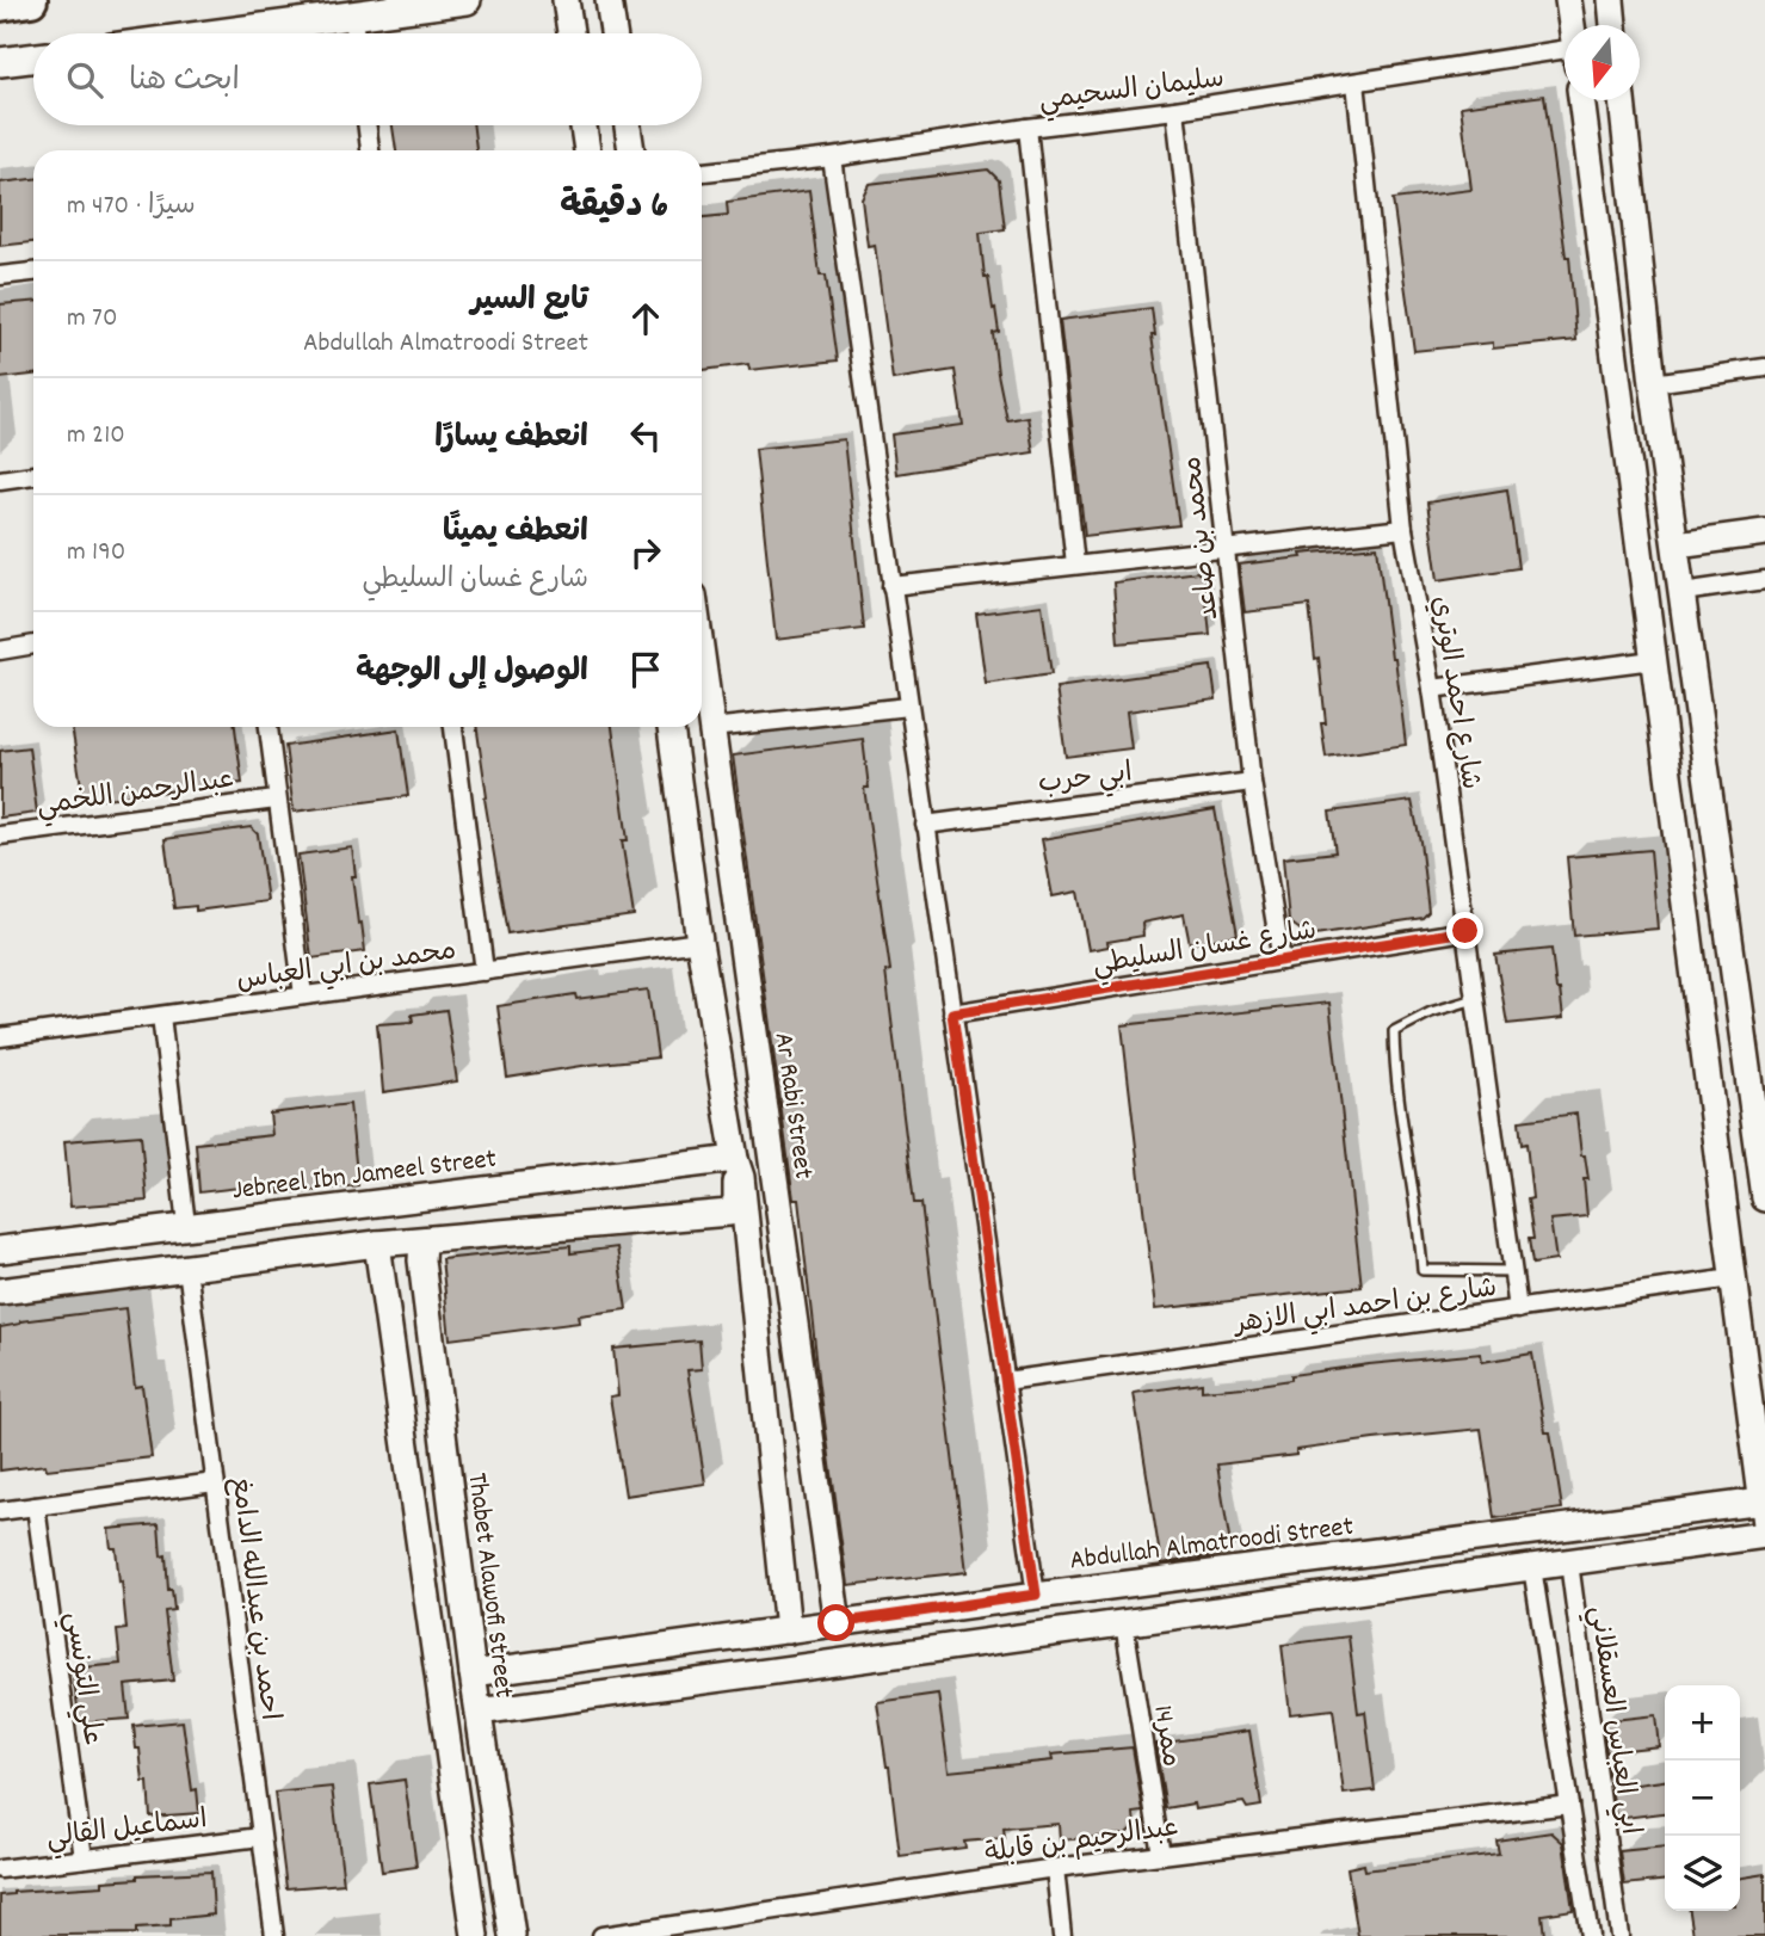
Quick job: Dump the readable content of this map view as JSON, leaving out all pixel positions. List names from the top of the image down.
{
  "streets": {
    "street": [
      "سليمان السحيمي",
      "محمد بن صاعد",
      "شارع احمد الوتري",
      "ابي حرب",
      "عبدالرحمن اللخمي",
      "شارع غسان السليطي",
      "محمد بن ابي العباس",
      "Ar Rabi Street",
      "Jebreel Ibn Jameel Street",
      "شارع بن احمد ابي الازهر",
      "Abdullah Almatroodi Street",
      "Thabet Alawofi Street",
      "احمد بن عبدالله الدامغ",
      "علي التونسي",
      "ابي العباس العسقلاني",
      "ممر14",
      "اسماعيل القالي",
      "عبدالرحيم بن قابلة"
    ]
  },
  "crossings": [
    ["سليمان السحيمي", "محمد بن صاعد"],
    ["سليمان السحيمي", "شارع احمد الوتري"],
    ["محمد بن صاعد", "ابي حرب"],
    ["محمد بن صاعد", "شارع غسان السليطي"],
    ["شارع احمد الوتري", "شارع غسان السليطي"],
    ["شارع احمد الوتري", "شارع بن احمد ابي الازهر"],
    ["Ar Rabi Street", "Abdullah Almatroodi Street"],
    ["Abdullah Almatroodi Street", "Thabet Alawofi Street"],
    ["احمد بن عبدالله الدامغ", "اسماعيل القالي"],
    ["علي التونسي", "اسماعيل القالي"],
    ["ممر14", "عبدالرحيم بن قابلة"]
  ],
  "north": "bottom",
  "page": {
    "search": "ابحث هنا",
    "heading": ["6 دقيقة", "سيرًا · 470 m"],
    "list": [
      ["تابع السير", "Abdullah Almatroodi Street", "70 m"],
      ["انعطف يسارًا", "210 m"],
      ["انعطف يمينًا", "شارع غسان السليطي", "190 m"],
      "الوصول إلى الوجهة"
    ],
    "map_buttons": ["+", "−"]
  }
}
